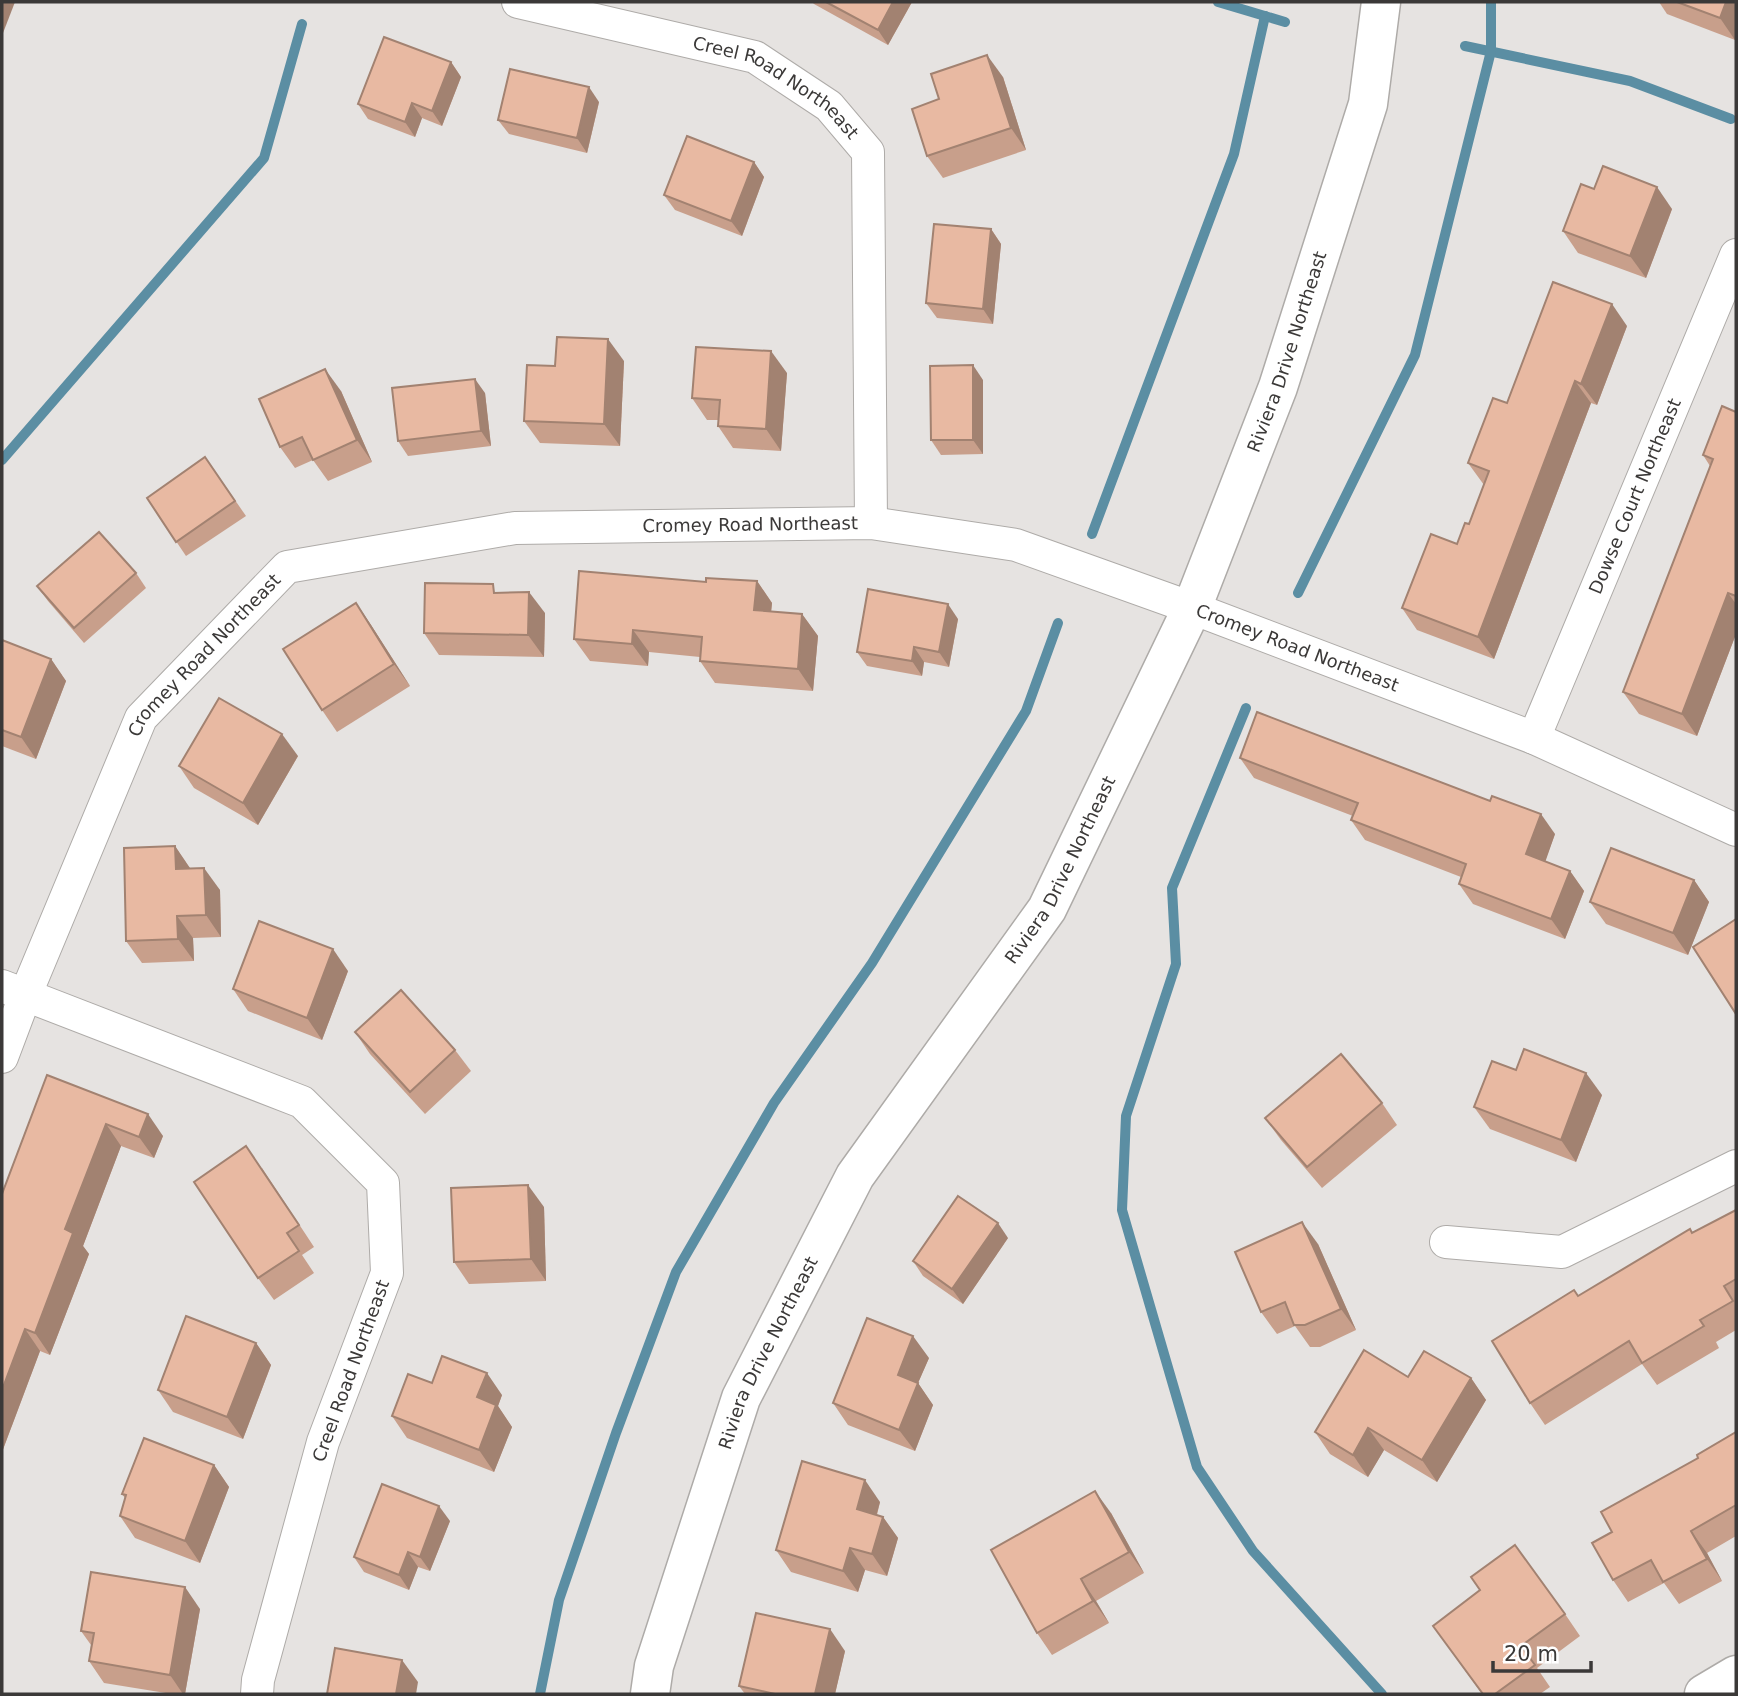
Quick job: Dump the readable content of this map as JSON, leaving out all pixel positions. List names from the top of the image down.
{
  "streets": {
    "street": [
      "Creel Road Northeast",
      "Riviera Drive Northeast",
      "Dowse Court Northeast",
      "Cromey Road Northeast"
    ]
  },
  "crossings": [
    ["Creel Road Northeast", "Cromey Road Northeast"],
    ["Riviera Drive Northeast", "Cromey Road Northeast"],
    ["Dowse Court Northeast", "Cromey Road Northeast"]
  ],
  "scale_bar": "20 m"
}
